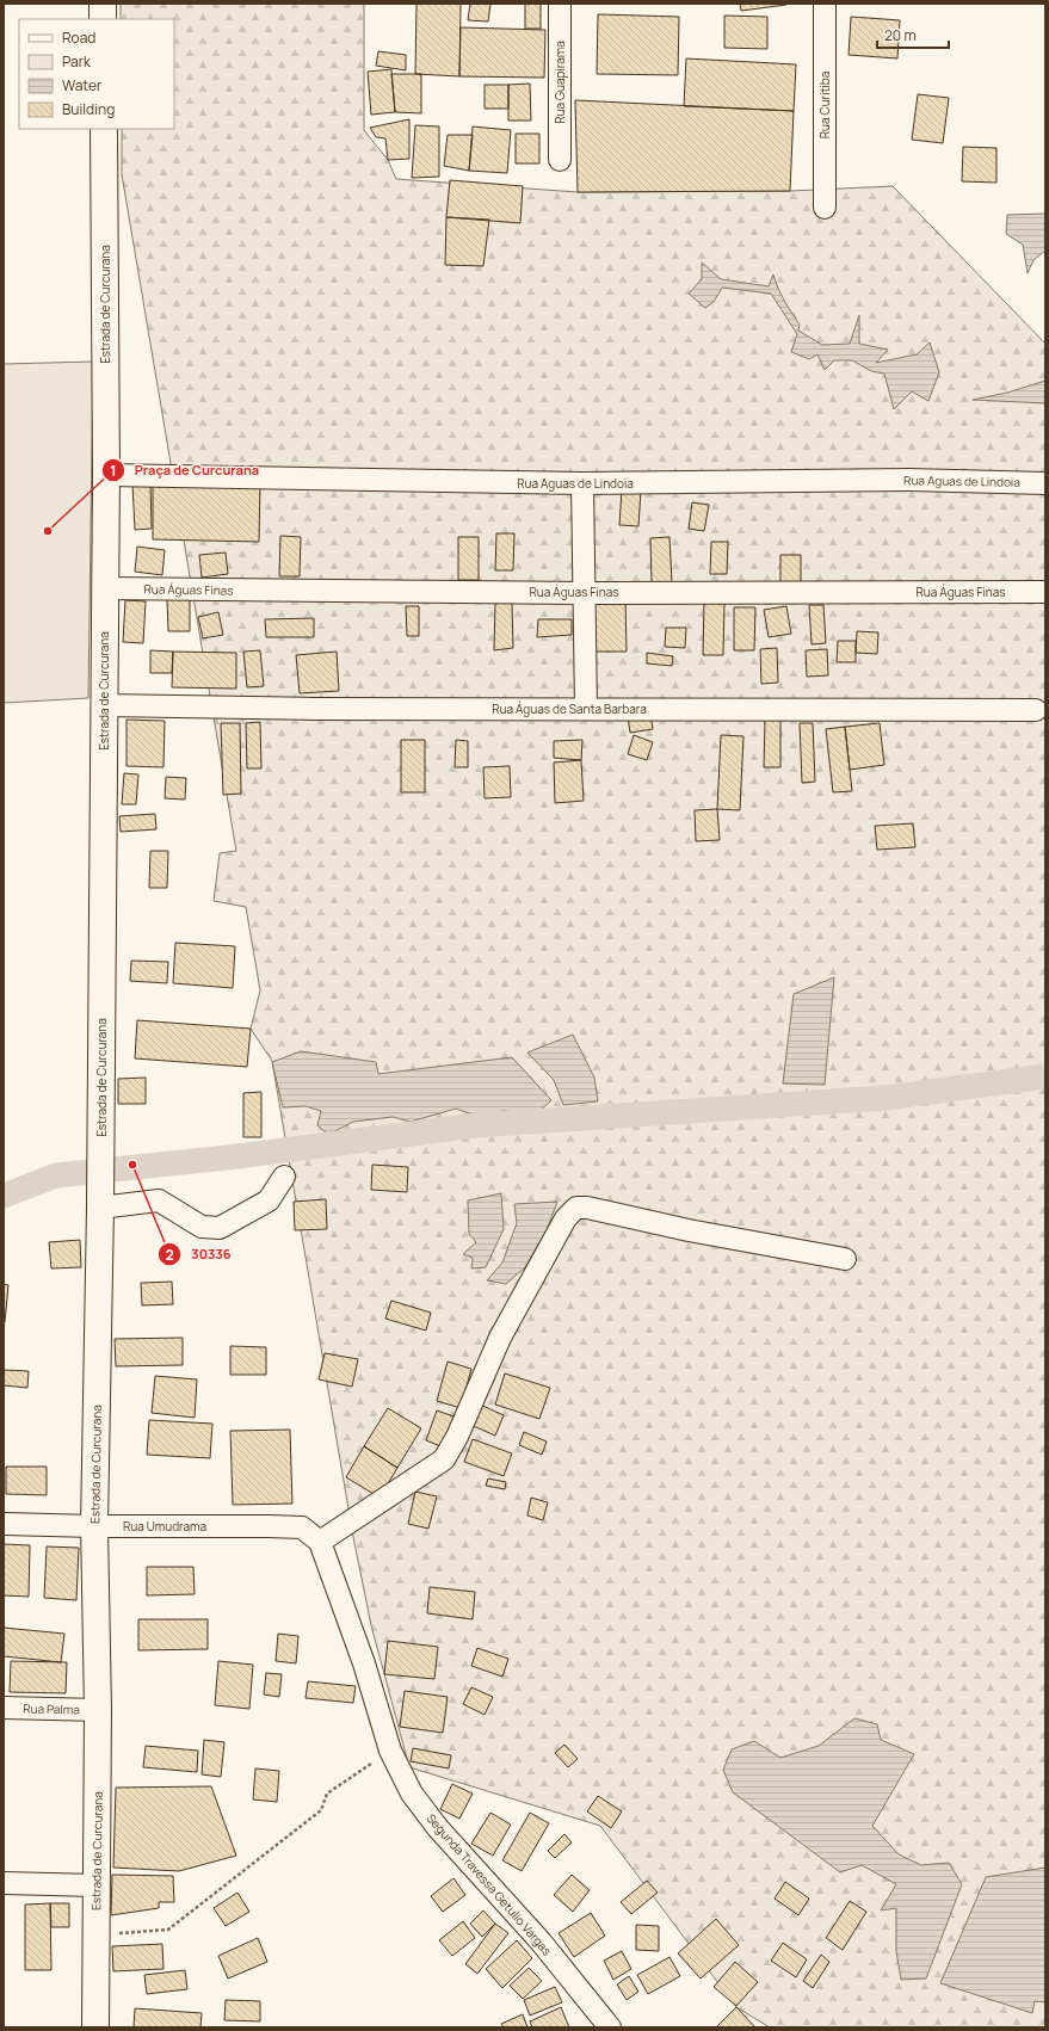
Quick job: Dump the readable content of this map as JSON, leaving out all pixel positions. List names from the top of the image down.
{
  "streets": {
    "main road": ["Estrada de Curcurana"],
    "street": [
      "Rua Guapirama",
      "Rua Curitiba",
      "Rua Aguas de Lindoia",
      "Rua Águas Finas",
      "Rua Águas de Santa Barbara",
      "Rua Umudrama",
      "Rua Palma",
      "Segunda Travessa Getulio Vargas"
    ]
  },
  "crossings": [
    ["Estrada de Curcurana", "Rua Aguas de Lindoia"],
    ["Estrada de Curcurana", "Rua Águas Finas"],
    ["Estrada de Curcurana", "Rua Águas de Santa Barbara"],
    ["Estrada de Curcurana", "Rua Umudrama"],
    ["Estrada de Curcurana", "Rua Palma"],
    ["Rua Umudrama", "Segunda Travessa Getulio Vargas"]
  ],
  "places": ["Praça de Curcurana", "30336"],
  "legend": [
    "Road",
    "Park",
    "Water",
    "Building"
  ],
  "scale_bar": "20 m"
}
